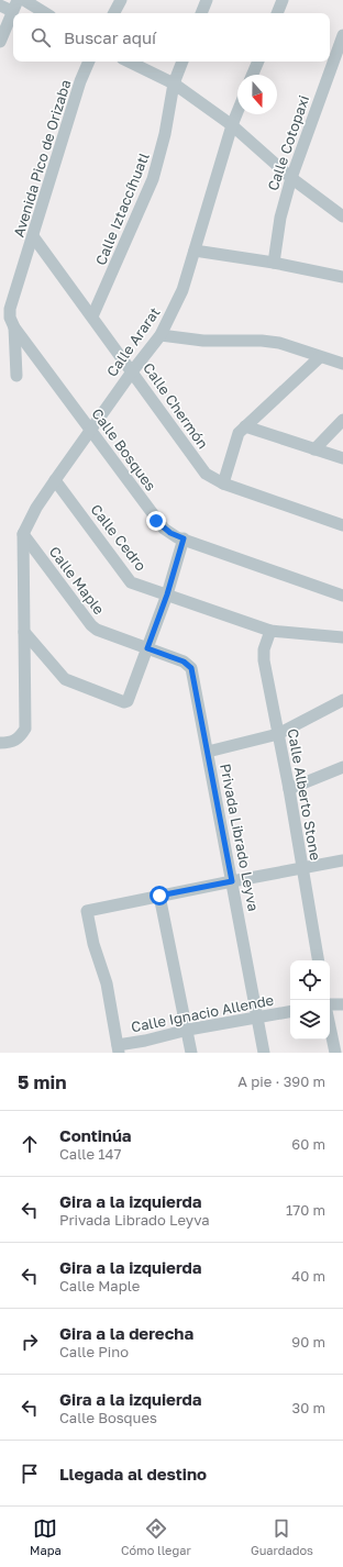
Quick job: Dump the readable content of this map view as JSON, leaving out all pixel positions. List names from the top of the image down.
{
  "streets": {
    "street": [
      "Calle Cotopaxi",
      "Avenida Pico de Orizaba",
      "Calle Iztaccíhuatl",
      "Calle Ararat",
      "Calle Chermón",
      "Calle Bosques",
      "Calle Cedro",
      "Calle Maple",
      "Calle Alberto Stone",
      "Privada Librado Leyva",
      "Calle Ignacio Allende"
    ]
  },
  "crossings": [
    ["Avenida Pico de Orizaba", "Calle Chermón"],
    ["Avenida Pico de Orizaba", "Calle Bosques"],
    ["Calle Iztaccíhuatl", "Calle Chermón"],
    ["Calle Ararat", "Calle Chermón"],
    ["Calle Ararat", "Calle Bosques"],
    ["Calle Ararat", "Calle Cedro"],
    ["Calle Ararat", "Calle Maple"],
    ["Calle Cedro", "Calle Alberto Stone"],
    ["Calle Maple", "Privada Librado Leyva"],
    ["Privada Librado Leyva", "Calle Ignacio Allende"]
  ],
  "north": "bottom",
  "page": {
    "search": "Buscar aquí",
    "heading": ["5 min", "A pie · 390 m"],
    "list": [
      ["Continúa", "Calle 147", "60 m"],
      ["Gira a la izquierda", "Privada Librado Leyva", "170 m"],
      ["Gira a la izquierda", "Calle Maple", "40 m"],
      ["Gira a la derecha", "Calle Pino", "90 m"],
      ["Gira a la izquierda", "Calle Bosques", "30 m"],
      "Llegada al destino"
    ],
    "nav": ["Mapa", "Cómo llegar", "Guardados"]
  }
}
